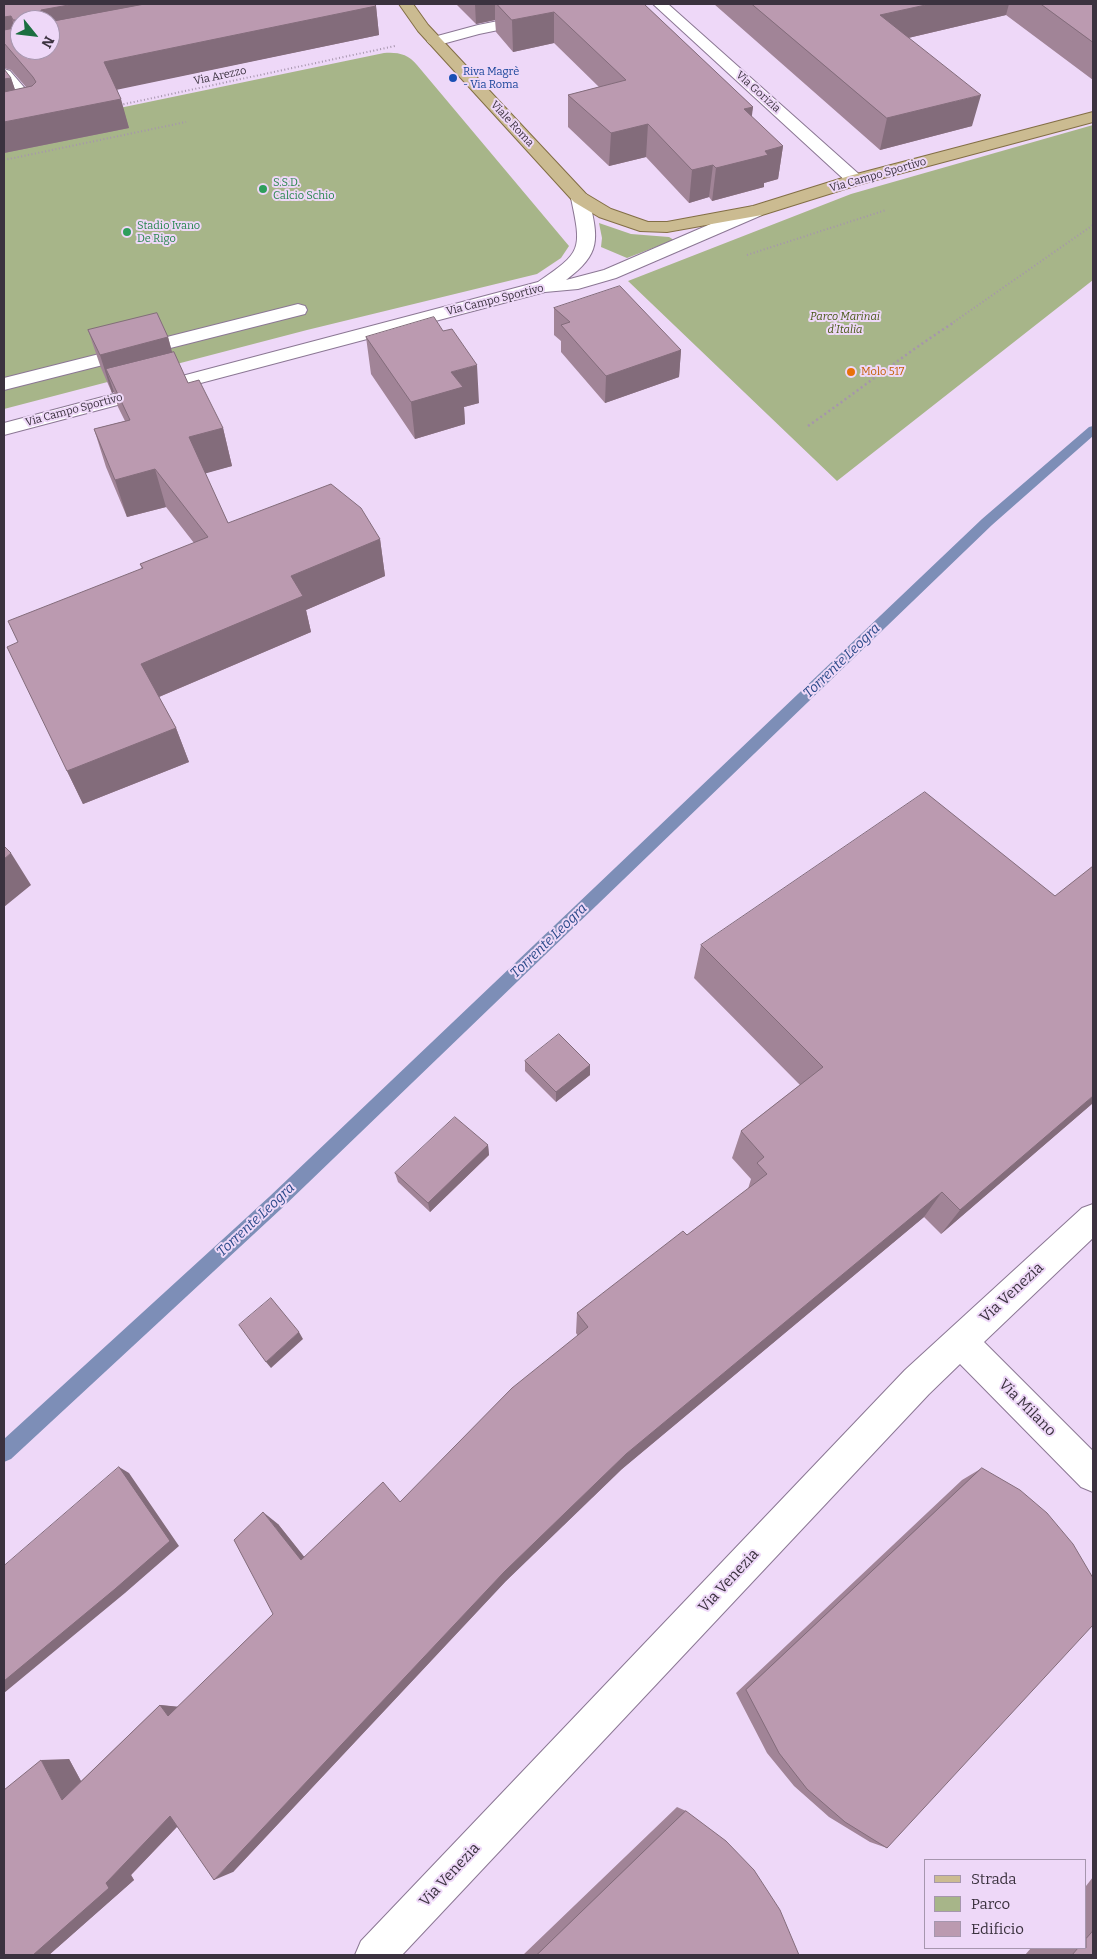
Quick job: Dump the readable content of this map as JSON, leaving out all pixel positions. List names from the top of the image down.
{
  "streets": {
    "main road": ["Viale Roma", "Via Campo Sportivo"],
    "street": ["Via Gorizia", "Via Venezia", "Via Milano"],
    "path": ["Via Arezzo"]
  },
  "crossings": [
    ["Via Gorizia", "Via Campo Sportivo"],
    ["Viale Roma", "Via Campo Sportivo"],
    ["Via Venezia", "Via Milano"]
  ],
  "water": ["Torrente Leogra"],
  "parks": ["Parco Marinai d'Italia"],
  "places": [
    "Riva Magrè - Via Roma",
    "S.S.D. Calcio Schio",
    "Stadio Ivano De Rigo",
    "Molo 517"
  ],
  "legend": ["Strada", "Parco", "Edificio"],
  "north": "bottom right"
}
